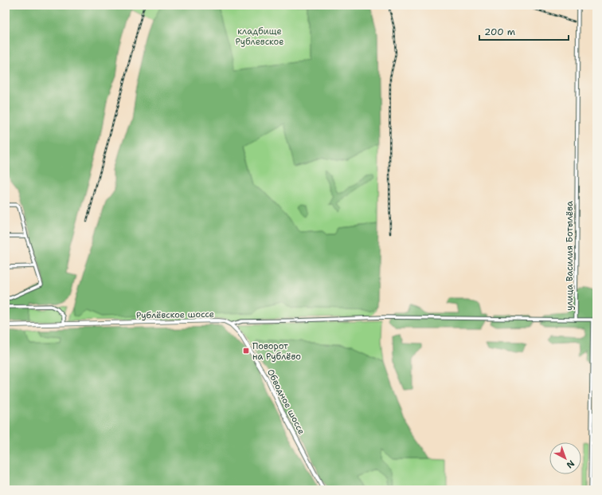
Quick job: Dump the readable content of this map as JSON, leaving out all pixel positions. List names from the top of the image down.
{
  "streets": {
    "street": ["улица Василия Ботылёва", "Рублёвское шоссе", "Обводное шоссе"]
  },
  "crossings": [
    ["улица Василия Ботылёва", "Рублёвское шоссе"],
    ["Рублёвское шоссе", "Обводное шоссе"]
  ],
  "parks": ["кладбище Рублевское"],
  "places": {
    "transit": ["Поворот на Рублёво"]
  },
  "scale_bar": "200 m",
  "north": "bottom right"
}
